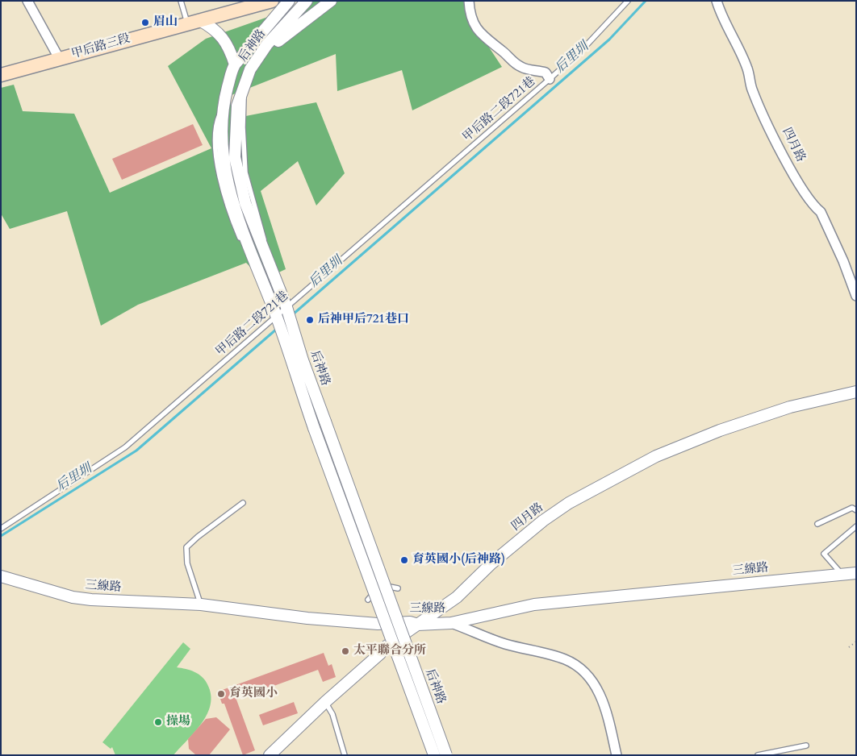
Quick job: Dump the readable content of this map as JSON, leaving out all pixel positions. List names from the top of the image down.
{
  "streets": {
    "main road": ["甲后路三段"],
    "street": ["后神路", "四月路", "三線路"],
    "lane": ["甲后路二段721巷"]
  },
  "crossings": [
    ["后神路", "甲后路二段721巷"],
    ["四月路", "三線路"]
  ],
  "water": ["后里圳"],
  "places": [
    "眉山",
    "后神甲后721巷口",
    "育英國小(后神路)",
    "太平聯合分所",
    "育英國小",
    "操場"
  ]
}
